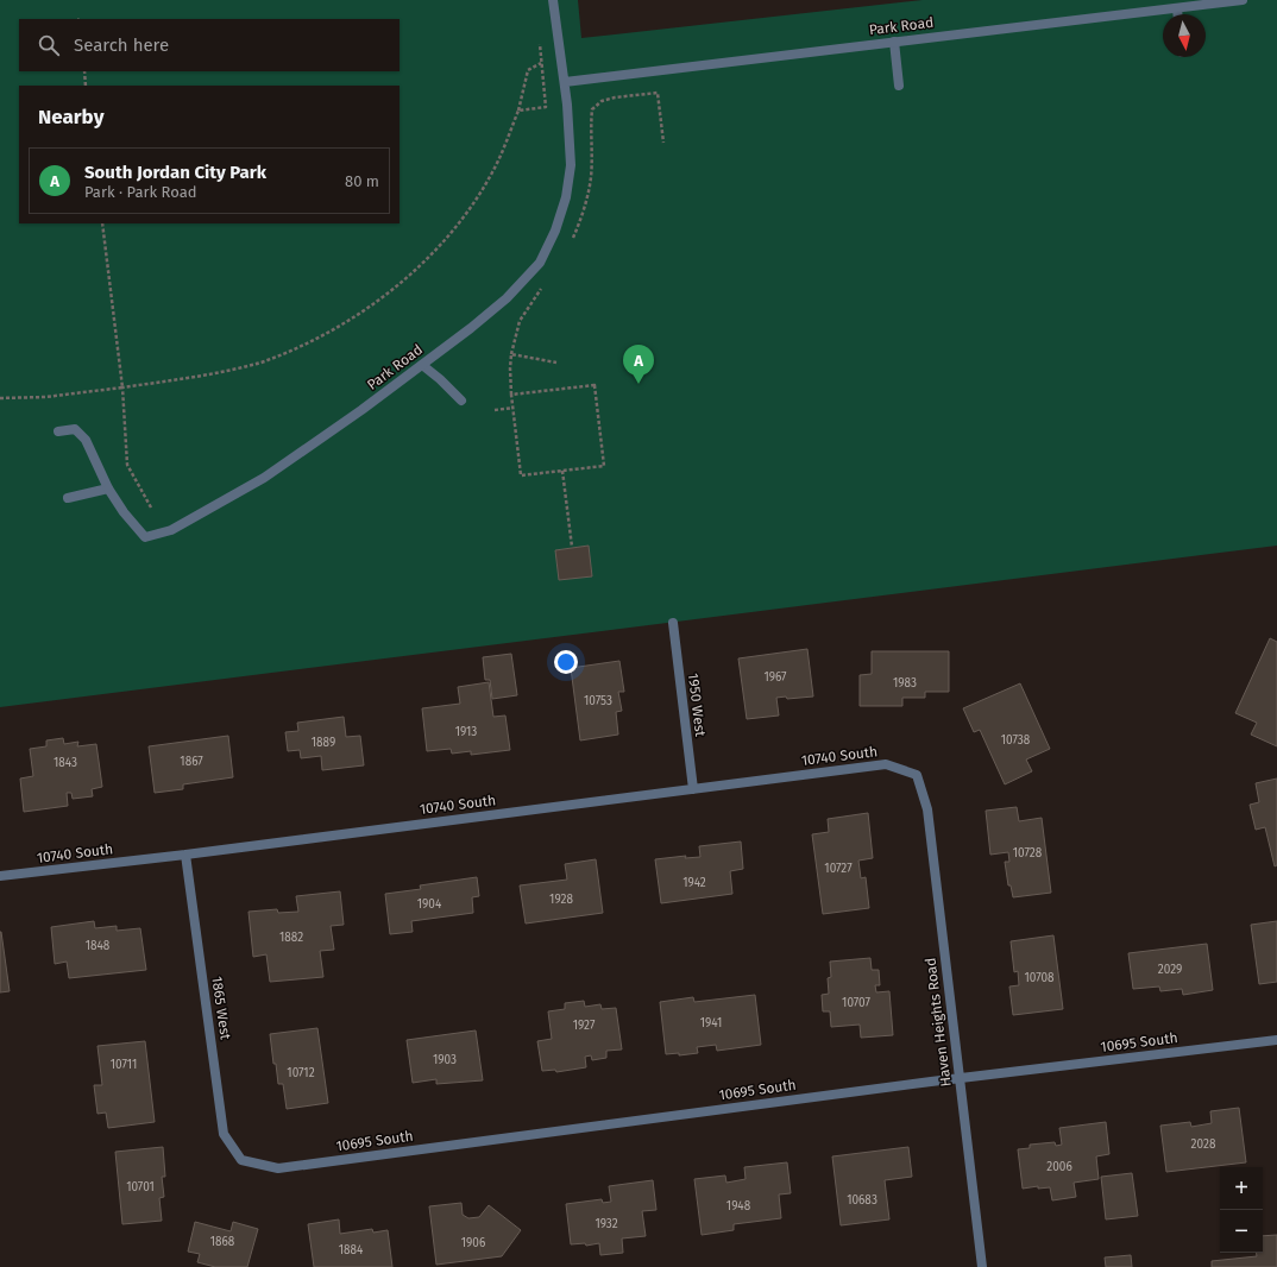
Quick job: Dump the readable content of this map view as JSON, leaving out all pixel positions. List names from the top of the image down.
{
  "streets": {
    "street": [
      "Park Road",
      "1950 West",
      "10740 South",
      "1865 West",
      "Haven Heights Road",
      "10695 South"
    ]
  },
  "crossings": [
    ["1950 West", "10740 South"],
    ["10740 South", "1865 West"],
    ["10740 South", "Haven Heights Road"],
    ["1865 West", "10695 South"],
    ["Haven Heights Road", "10695 South"]
  ],
  "house_numbers": [
    "1967",
    "1983",
    "10753",
    "1913",
    "10738",
    "1889",
    "1867",
    "1843",
    "10728",
    "10727",
    "1942",
    "1928",
    "1904",
    "1882",
    "1848",
    "2029",
    "10708",
    "10707",
    "1941",
    "1927",
    "1903",
    "10711",
    "10712",
    "2028",
    "2006",
    "10701",
    "10683",
    "1948",
    "1932",
    "1868",
    "1906",
    "1884"
  ],
  "north": "bottom",
  "page": {
    "search": "Search here",
    "heading": "Nearby",
    "list": [
      {
        "mark": "A",
        "name": "South Jordan City Park",
        "note": "Park · Park Road",
        "value": "80 m"
      }
    ],
    "pins": "A",
    "map_buttons": ["+", "−"]
  }
}
